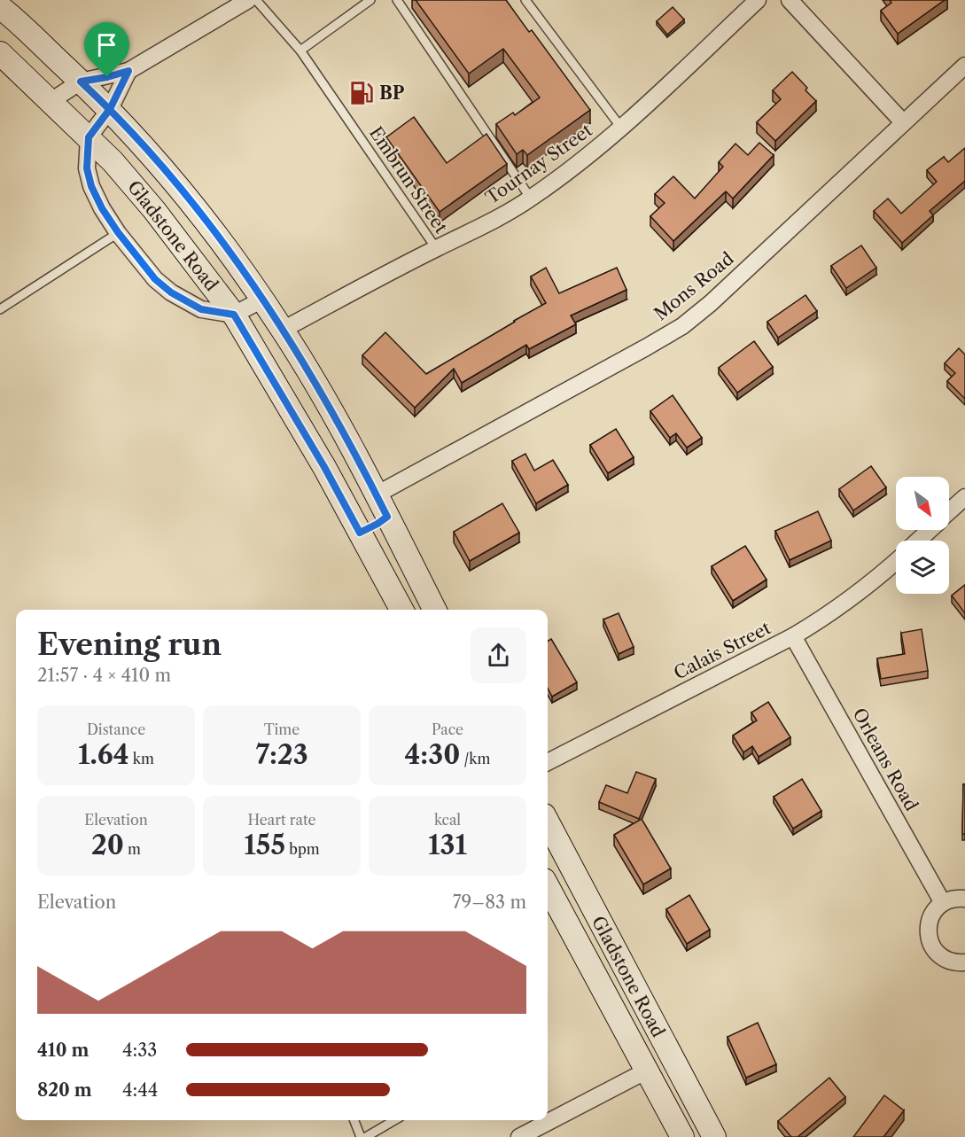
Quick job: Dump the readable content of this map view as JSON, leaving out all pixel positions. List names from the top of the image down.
{
  "streets": {
    "street": [
      "Tournay Street",
      "Gladstone Road",
      "Mons Road",
      "Calais Street",
      "Orleans Road"
    ],
    "lane": ["Embrun Street"]
  },
  "crossings": [
    ["Tournay Street", "Embrun Street"],
    ["Tournay Street", "Gladstone Road"],
    ["Gladstone Road", "Mons Road"],
    ["Calais Street", "Orleans Road"]
  ],
  "places": {
    "fuel station": ["BP"]
  },
  "north": "bottom right",
  "page": {
    "heading": ["Evening run", "21:57 · 4 × 410 m"],
    "stats": [
      ["Distance", "1.64 km"],
      ["Time", "7:23"],
      ["Pace", "4:30 /km"],
      ["Elevation", "20 m"],
      ["Heart rate", "155 bpm"],
      ["kcal", "131"]
    ],
    "chart": ["Elevation", "79–83 m"],
    "list": [
      {
        "name": "410 m",
        "note": "4:33"
      },
      {
        "name": "820 m",
        "note": "4:44"
      }
    ]
  }
}
